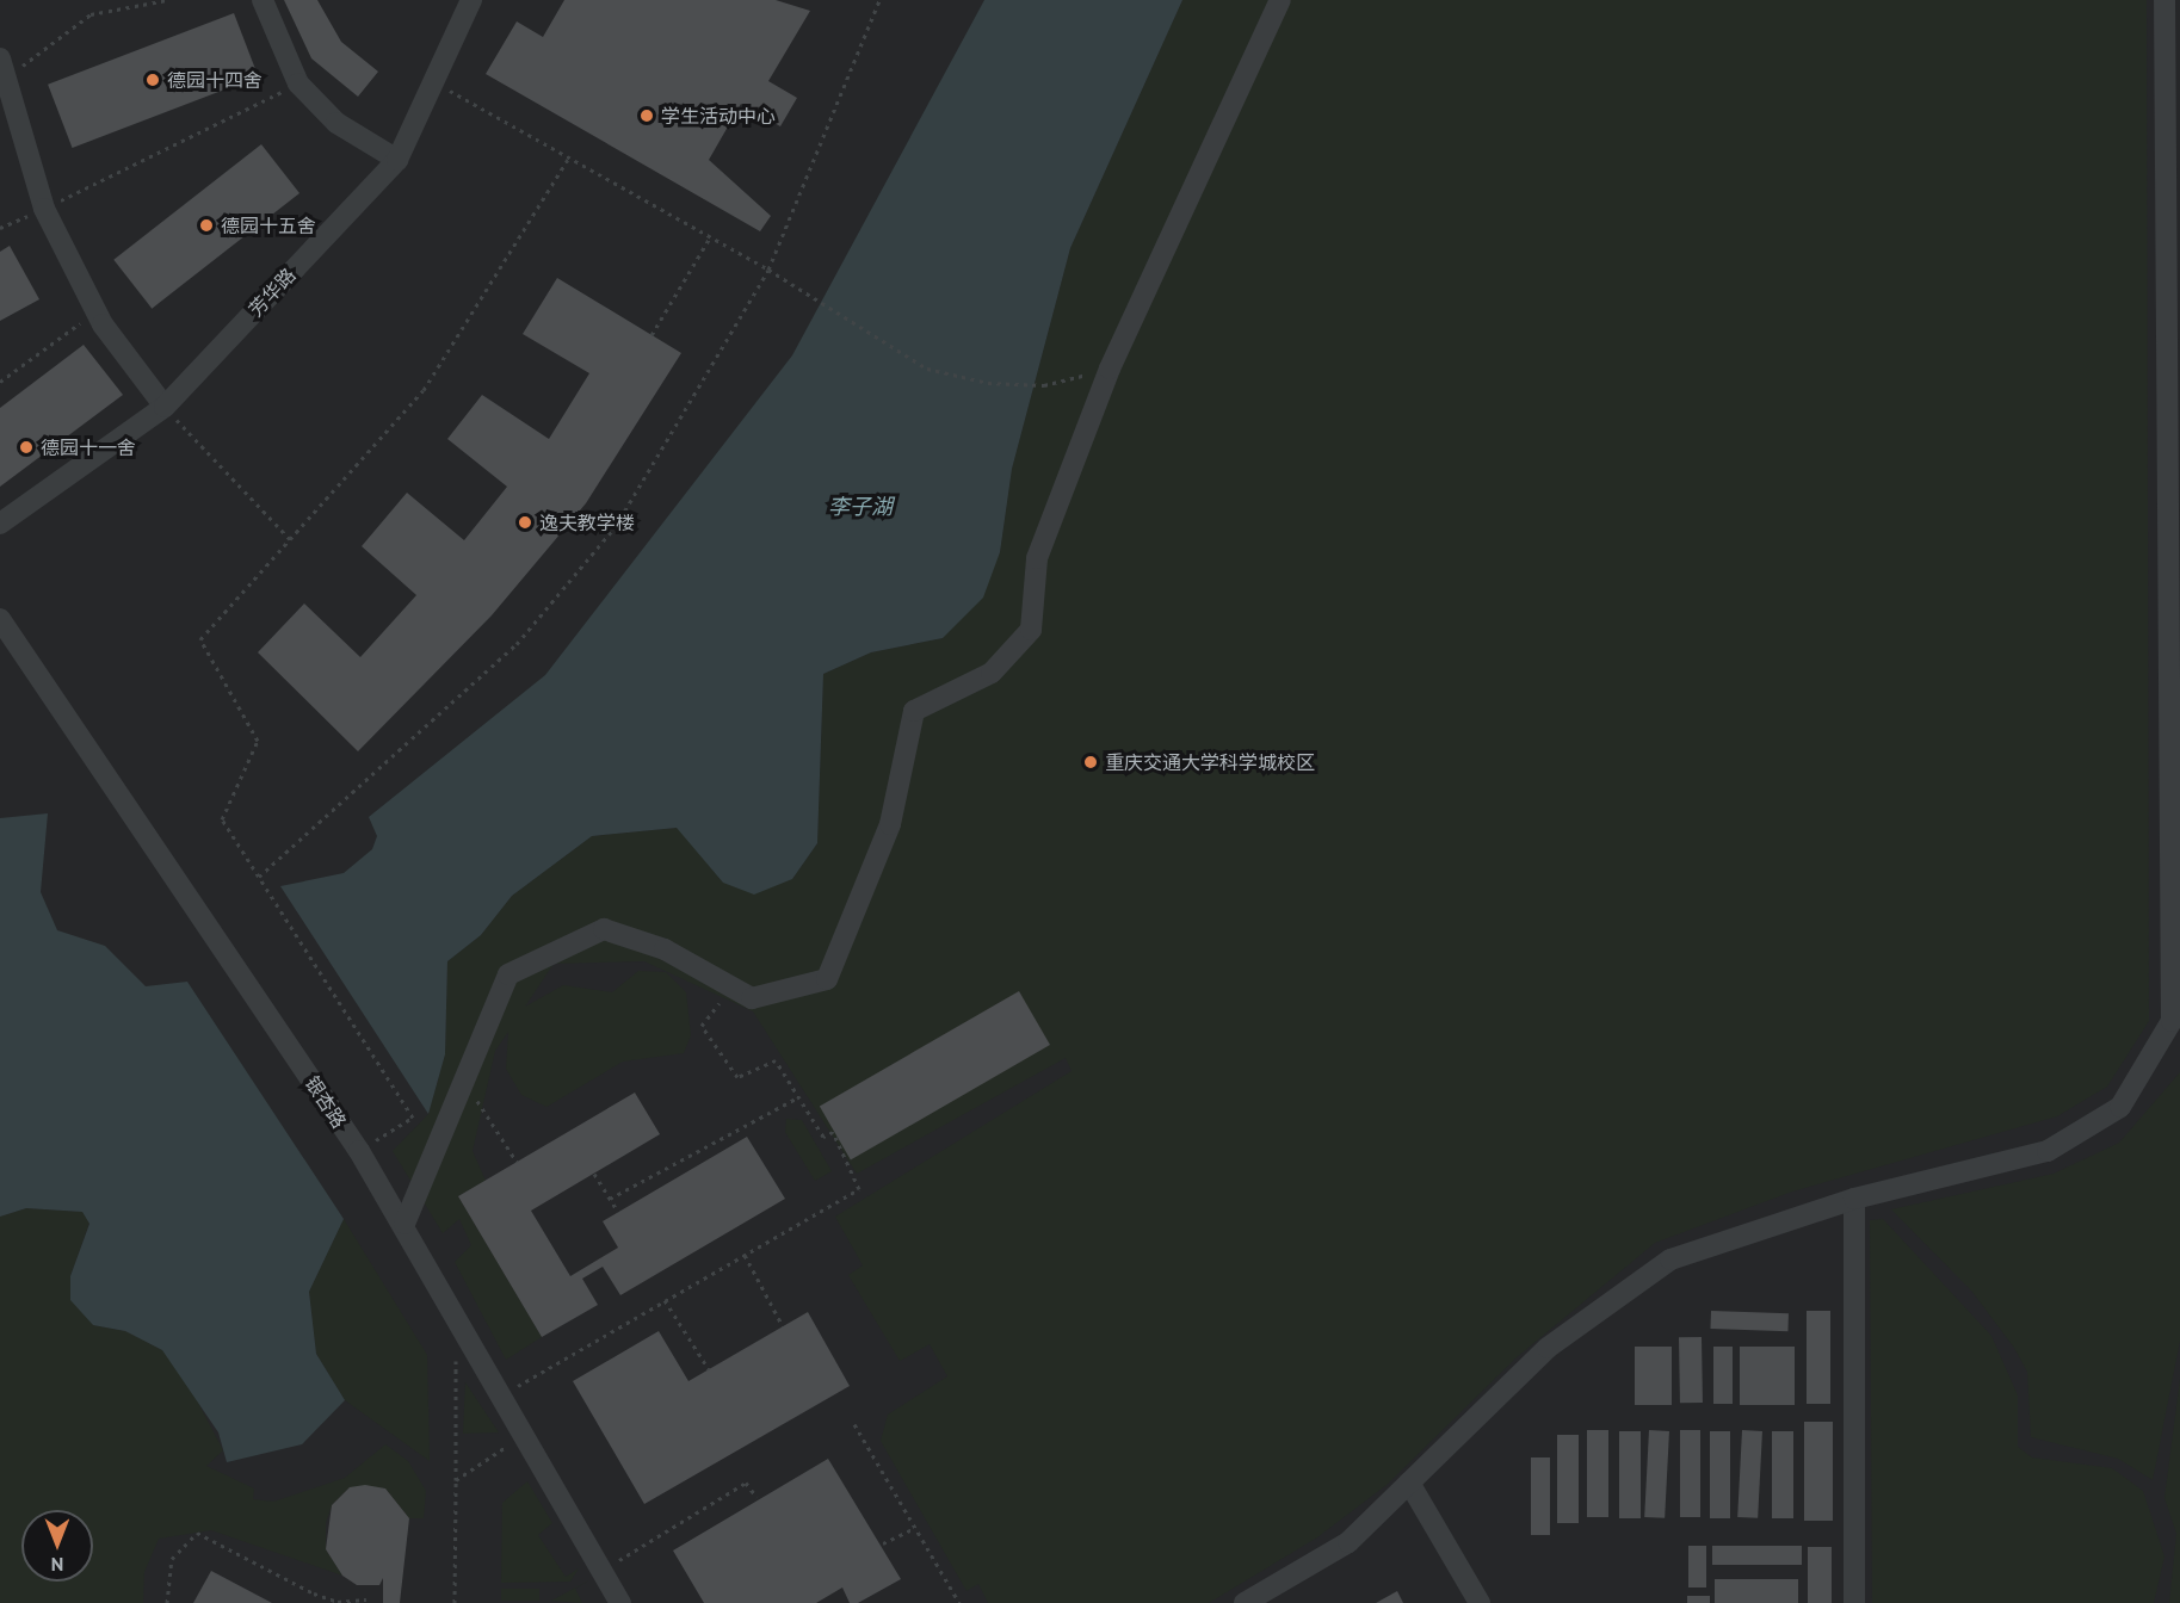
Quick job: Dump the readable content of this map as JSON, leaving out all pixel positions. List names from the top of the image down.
{
  "streets": {
    "street": ["芳华路", "银杏路"]
  },
  "water": ["李子湖"],
  "places": [
    "德园十四舍",
    "学生活动中心",
    "德园十五舍",
    "德园十一舍",
    "逸夫教学楼",
    "重庆交通大学科学城校区"
  ],
  "north": "bottom"
}
